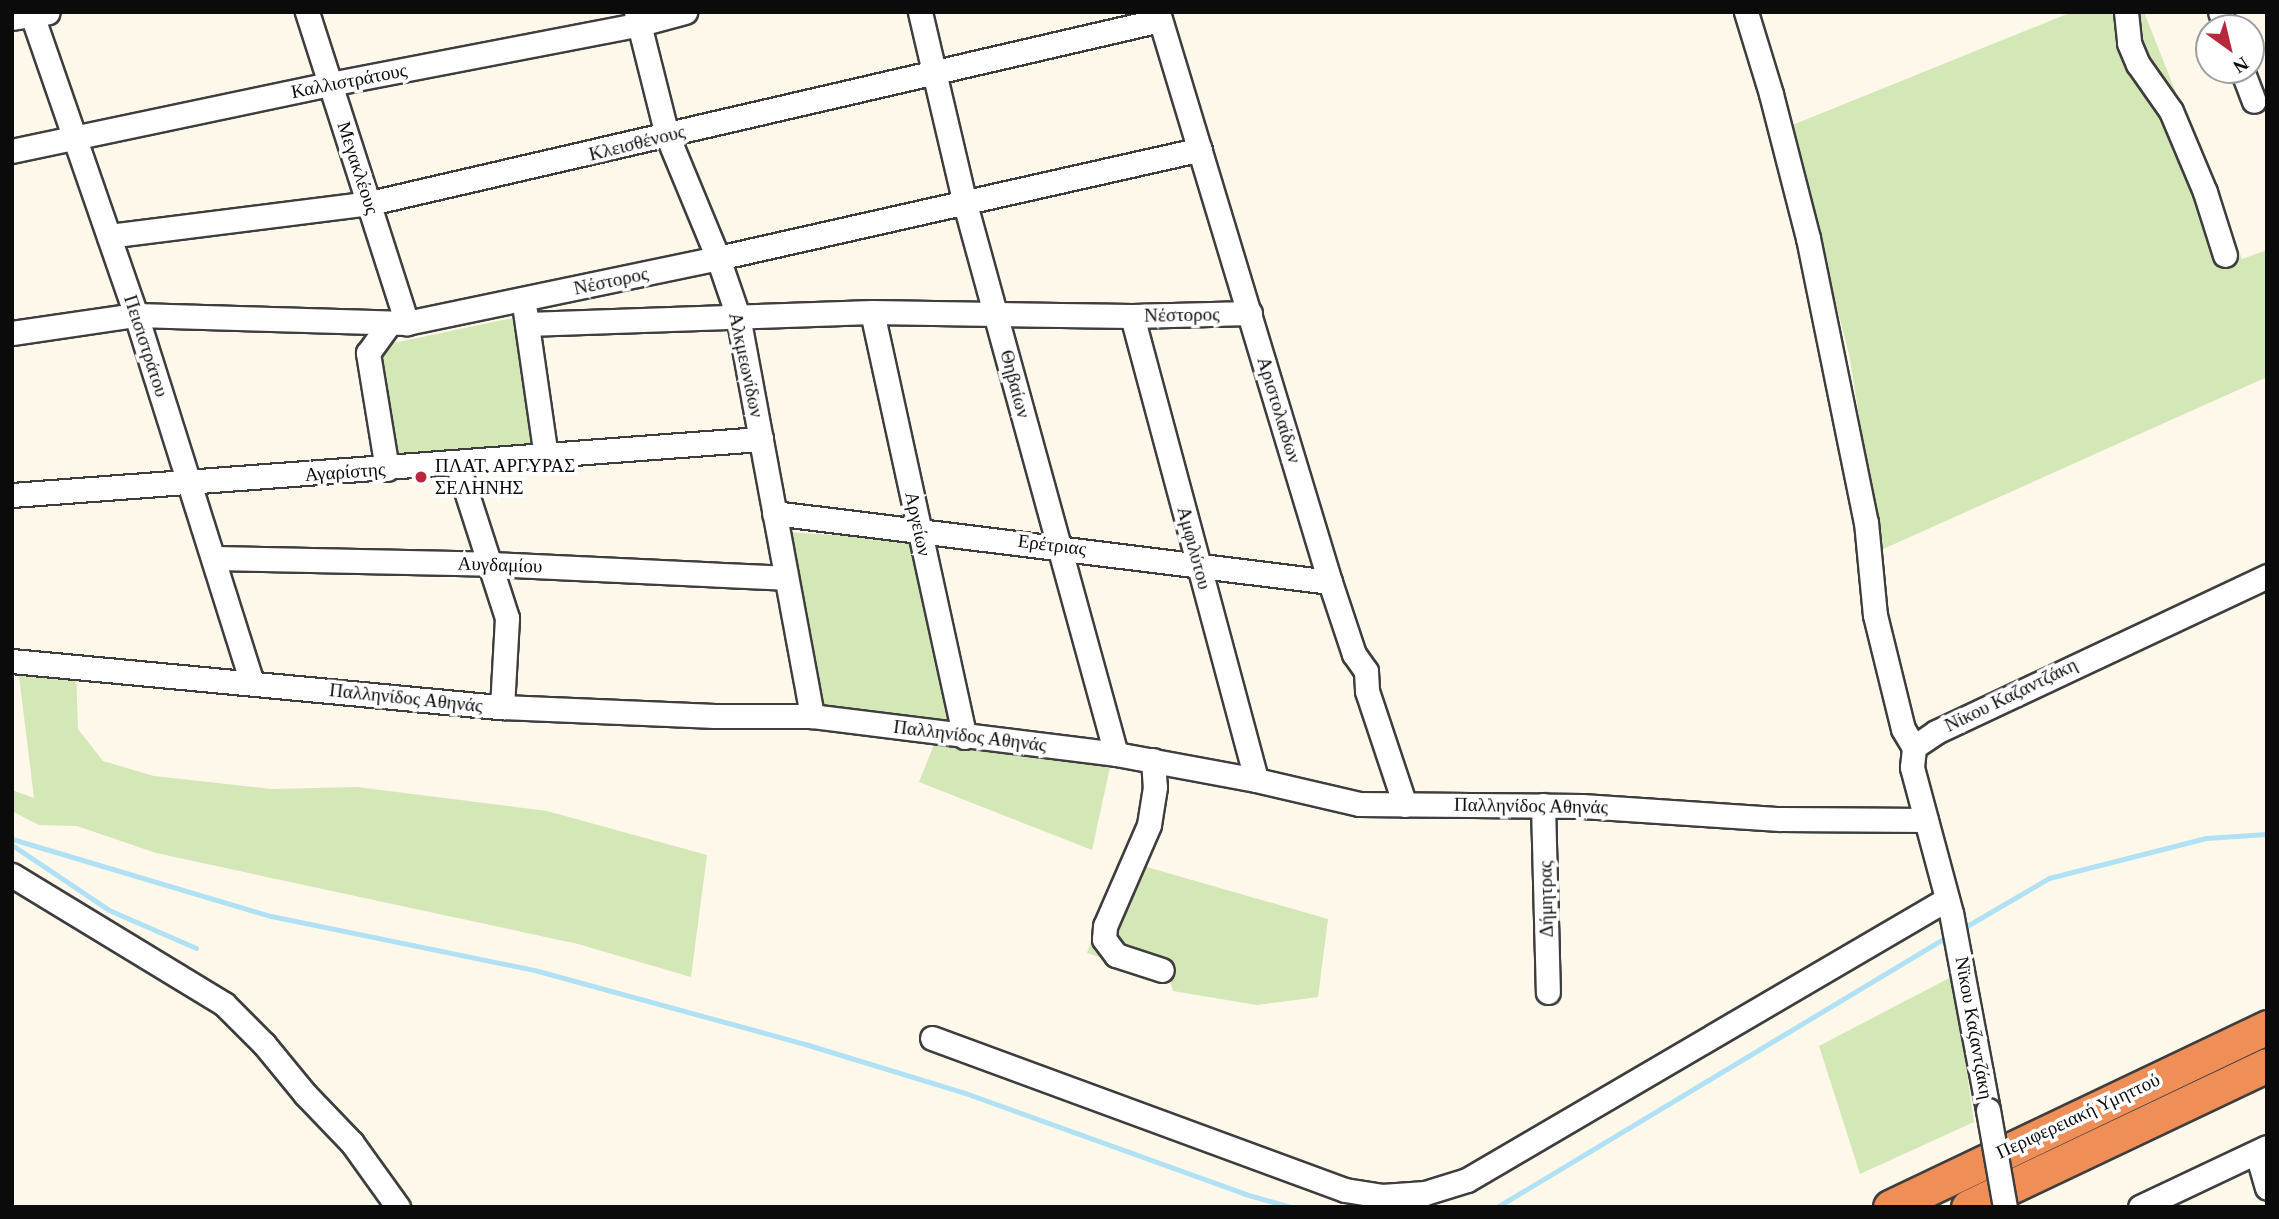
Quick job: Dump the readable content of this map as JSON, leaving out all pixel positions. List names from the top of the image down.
{
  "streets": {
    "highway": ["Περιφερειακή Υμηττού"],
    "street": [
      "Καλλιστράτους",
      "Κλεισθένους",
      "Μεγακλέους",
      "Νέστορος",
      "Πεισιστράτου",
      "Αλκμεωνίδων",
      "Θηβαίων",
      "Αριστολαίδων",
      "Αγαρίστης",
      "Αργείων",
      "Ερέτριας",
      "Αμφιλύτου",
      "Αυγδαμίου",
      "Νίκου Καζαντζάκη",
      "Παλληνίδος Αθηνάς",
      "Δήμητρας",
      "Νϊκου Καζαντζάκη"
    ]
  },
  "crossings": [
    ["Καλλιστράτους", "Μεγακλέους"],
    ["Καλλιστράτους", "Πεισιστράτου"],
    ["Καλλιστράτους", "Αλκμεωνίδων"],
    ["Κλεισθένους", "Μεγακλέους"],
    ["Κλεισθένους", "Πεισιστράτου"],
    ["Κλεισθένους", "Αλκμεωνίδων"],
    ["Κλεισθένους", "Θηβαίων"],
    ["Κλεισθένους", "Αριστολαίδων"],
    ["Μεγακλέους", "Νέστορος"],
    ["Νέστορος", "Πεισιστράτου"],
    ["Νέστορος", "Αλκμεωνίδων"],
    ["Νέστορος", "Θηβαίων"],
    ["Νέστορος", "Αριστολαίδων"],
    ["Νέστορος", "Αργείων"],
    ["Νέστορος", "Αμφιλύτου"],
    ["Πεισιστράτου", "Αγαρίστης"],
    ["Πεισιστράτου", "Αυγδαμίου"],
    ["Πεισιστράτου", "Παλληνίδος Αθηνάς"],
    ["Αλκμεωνίδων", "Αγαρίστης"],
    ["Αλκμεωνίδων", "Ερέτριας"],
    ["Αλκμεωνίδων", "Αυγδαμίου"],
    ["Αλκμεωνίδων", "Παλληνίδος Αθηνάς"],
    ["Θηβαίων", "Ερέτριας"],
    ["Θηβαίων", "Παλληνίδος Αθηνάς"],
    ["Αριστολαίδων", "Ερέτριας"],
    ["Αριστολαίδων", "Παλληνίδος Αθηνάς"],
    ["Αργείων", "Ερέτριας"],
    ["Αργείων", "Παλληνίδος Αθηνάς"],
    ["Ερέτριας", "Αμφιλύτου"],
    ["Αμφιλύτου", "Παλληνίδος Αθηνάς"],
    ["Παλληνίδος Αθηνάς", "Δήμητρας"]
  ],
  "places": ["ΠΛΑΤ. ΑΡΓΥΡΑΣ ΣΕΛΗΝΗΣ"],
  "north": "bottom right"
}
